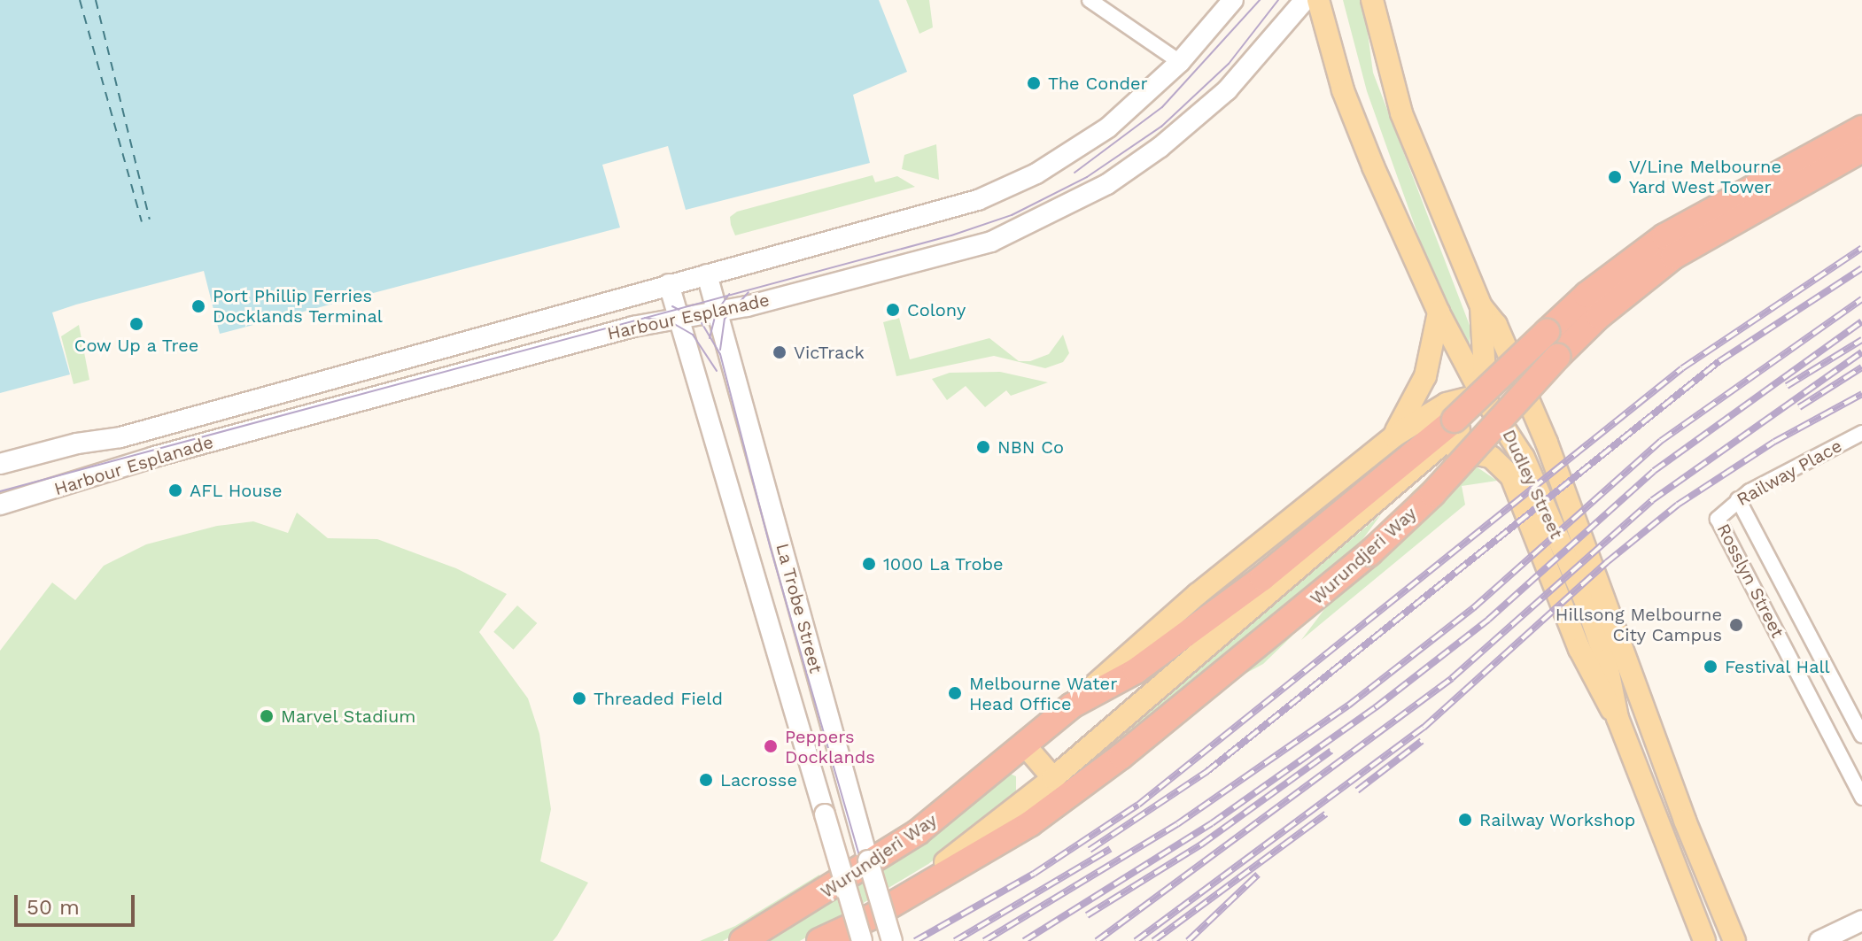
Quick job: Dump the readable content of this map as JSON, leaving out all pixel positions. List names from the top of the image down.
{
  "streets": {
    "highway": ["Wurundjeri Way"],
    "main road": ["Dudley Street"],
    "street": [
      "Harbour Esplanade",
      "Railway Place",
      "Rosslyn Street",
      "La Trobe Street"
    ]
  },
  "crossings": [
    ["Harbour Esplanade", "La Trobe Street"],
    ["Railway Place", "Rosslyn Street"],
    ["Dudley Street", "Wurundjeri Way"]
  ],
  "places": [
    "The Conder",
    "V/Line Melbourne Yard West Tower",
    "Port Phillip Ferries Docklands Terminal",
    "Colony",
    "Cow Up a Tree",
    "VicTrack",
    "NBN Co",
    "AFL House",
    "1000 La Trobe",
    "Hillsong Melbourne City Campus",
    "Festival Hall",
    "Melbourne Water Head Office",
    "Threaded Field",
    "Marvel Stadium",
    "Peppers Docklands",
    "Lacrosse",
    "Railway Workshop"
  ],
  "scale_bar": "50 m"
}
